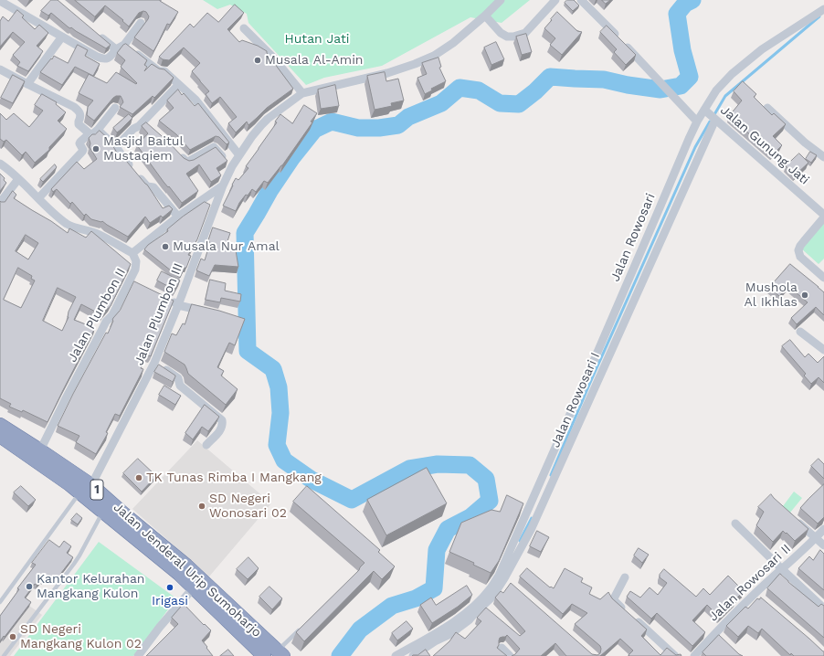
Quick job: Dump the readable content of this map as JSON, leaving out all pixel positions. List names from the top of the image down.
{
  "streets": {
    "highway": ["1", "Jalan Jenderal Urip Sumoharjo"],
    "street": [
      "Jalan Gunung Jati",
      "Jalan Rowosari",
      "Jalan Plumbon III",
      "Jalan Plumbon II",
      "Jalan Rowosari I",
      "Jalan Rowosari II"
    ]
  },
  "crossings": [
    ["Jalan Gunung Jati", "Jalan Rowosari"],
    ["Jalan Gunung Jati", "Jalan Rowosari I"],
    ["Jalan Plumbon III", "Jalan Plumbon II"],
    ["Jalan Plumbon III", "1"],
    ["Jalan Plumbon III", "Jalan Jenderal Urip Sumoharjo"],
    ["Jalan Plumbon II", "Jalan Jenderal Urip Sumoharjo"],
    ["1", "Jalan Jenderal Urip Sumoharjo"]
  ],
  "parks": ["Hutan Jati"],
  "places": [
    "Musala Al-Amin",
    "Masjid Baitul Mustaqiem",
    "Musala Nur Amal",
    "Mushola Al Ikhlas",
    "TK Tunas Rimba I Mangkang",
    "SD Negeri Wonosari 02",
    "Kantor Kelurahan Mangkang Kulon",
    "Irigasi",
    "SD Negeri Mangkang Kulon 02"
  ]
}
